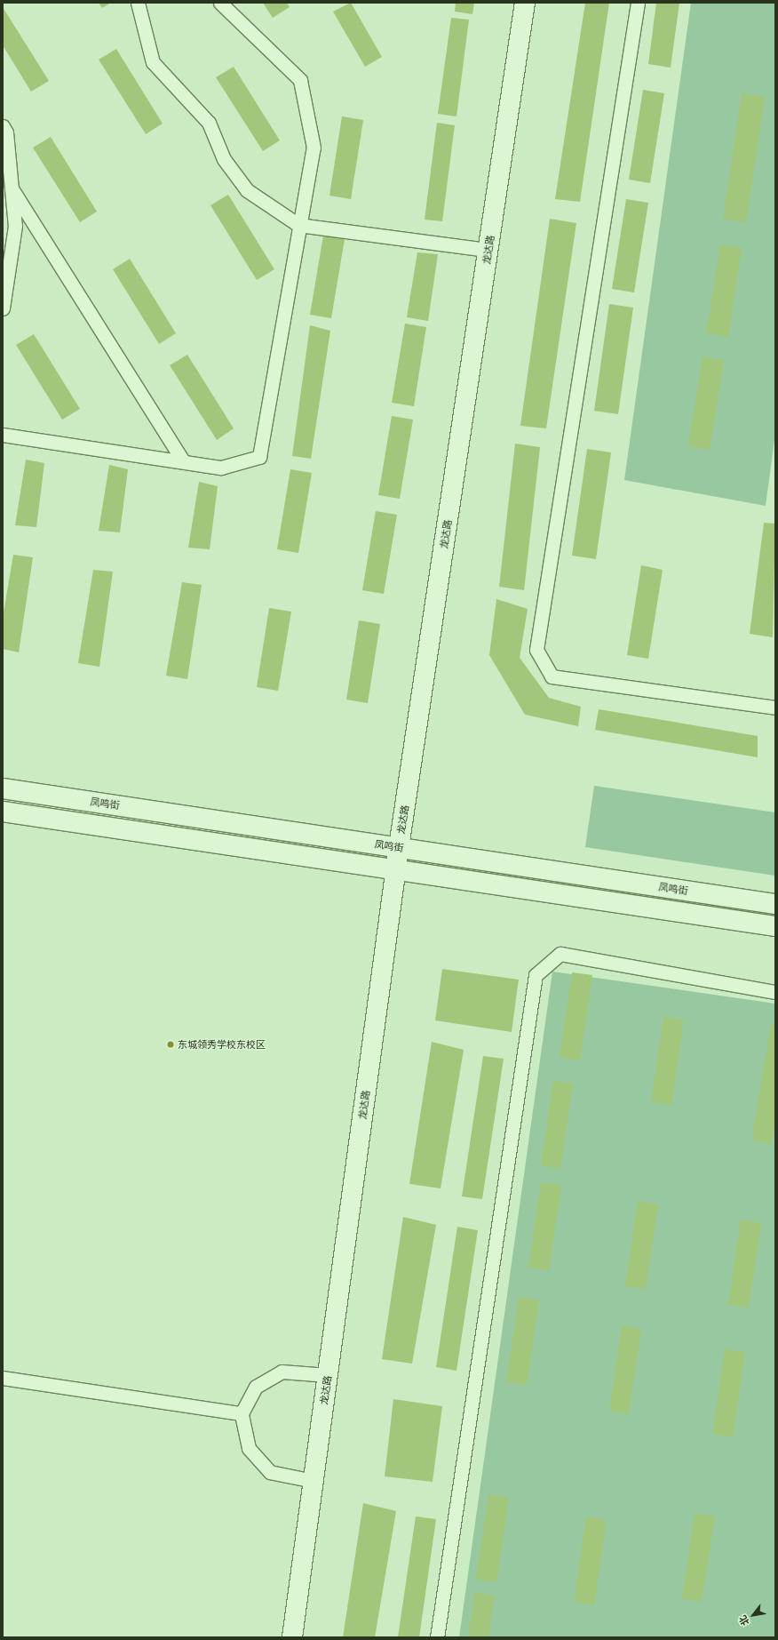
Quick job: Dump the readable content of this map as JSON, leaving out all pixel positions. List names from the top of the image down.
{
  "streets": {
    "street": ["龙达路", "凤鸣街"]
  },
  "crossings": [
    ["龙达路", "凤鸣街"]
  ],
  "places": ["东城领秀学校东校区"],
  "north": "bottom left"
}
